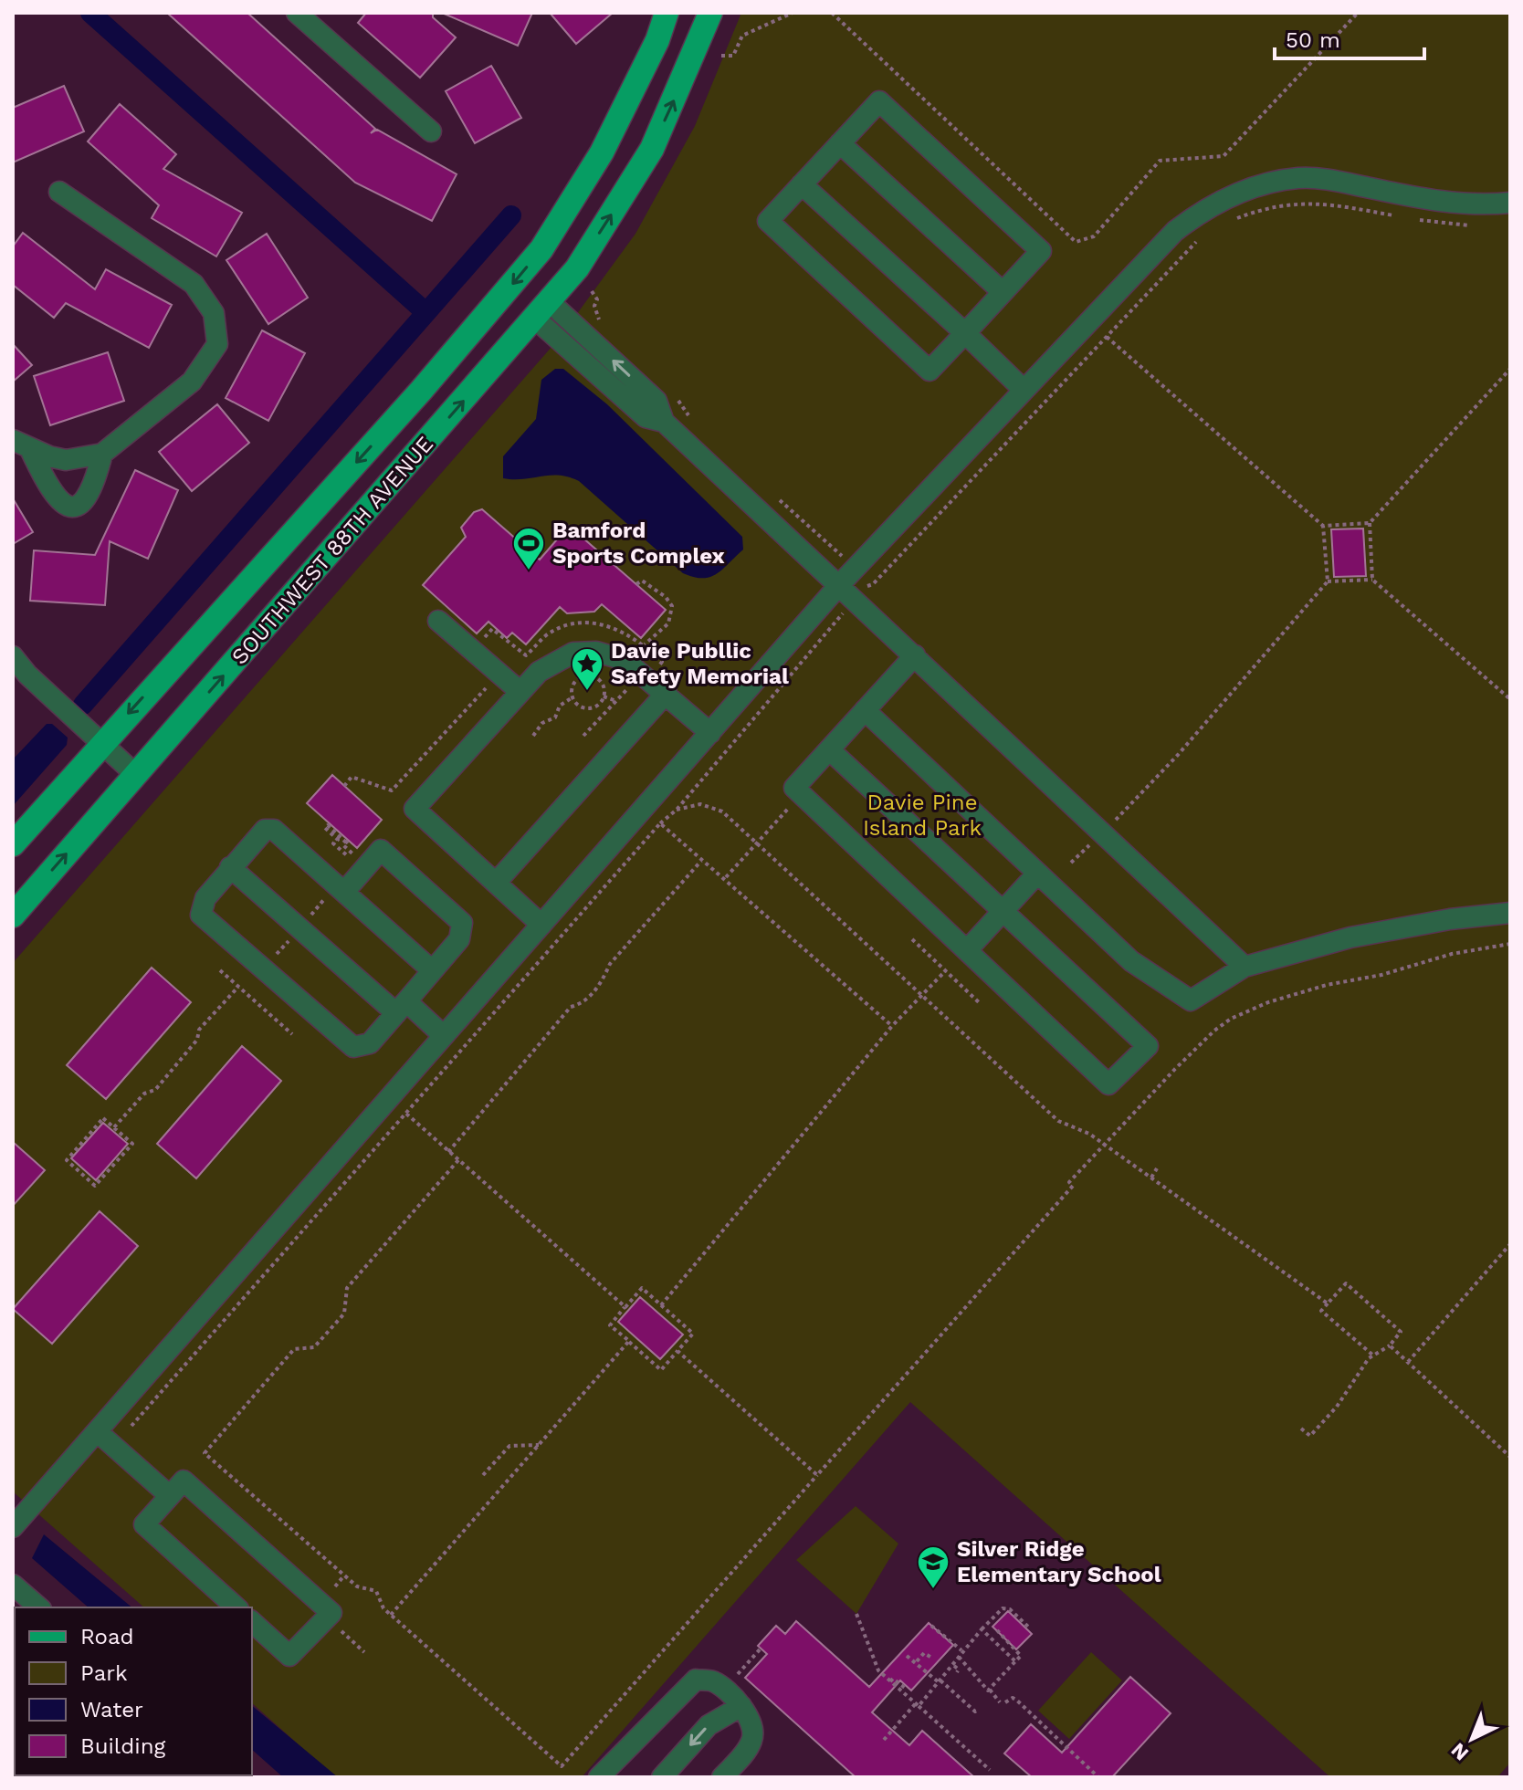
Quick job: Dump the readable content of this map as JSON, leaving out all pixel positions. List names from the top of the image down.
{
  "streets": {
    "main road": ["SOUTHWEST 88TH AVENUE"]
  },
  "parks": ["Davie Pine Island Park"],
  "places": {
    "sports": ["Bamford Sports Complex"],
    "place": ["Davie Publlic Safety Memorial"],
    "school or university": ["Silver Ridge Elementary School"]
  },
  "legend": [
    "Road",
    "Park",
    "Water",
    "Building"
  ],
  "scale_bar": "50 m",
  "north": "bottom left"
}
